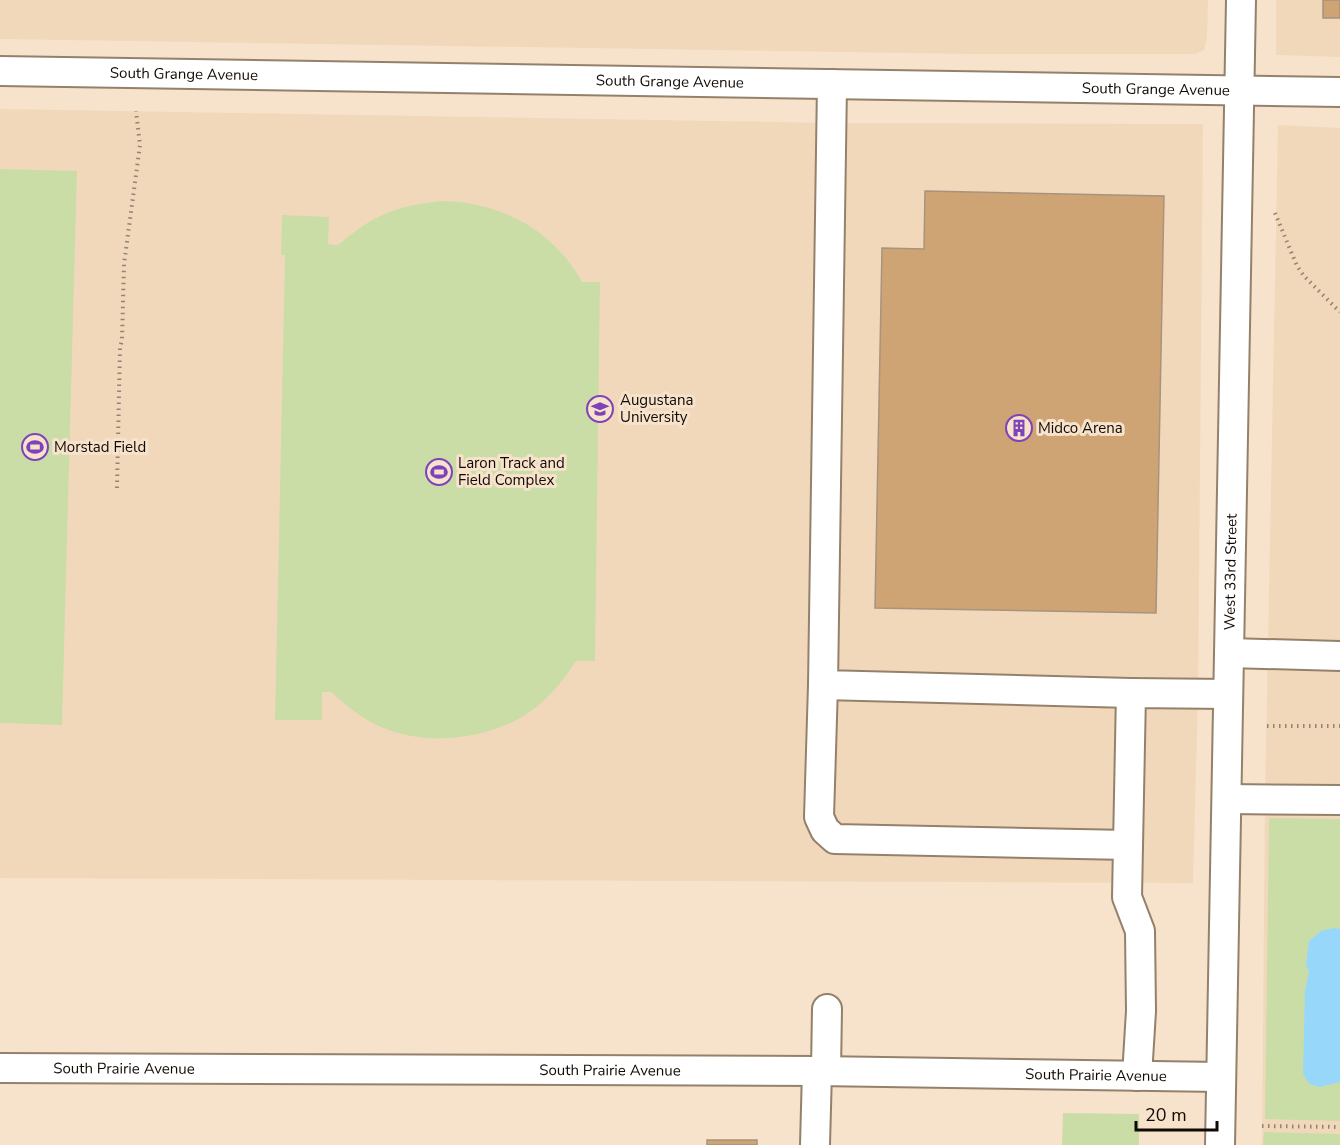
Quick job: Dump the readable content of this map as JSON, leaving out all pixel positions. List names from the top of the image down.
{
  "streets": {
    "street": ["South Grange Avenue", "West 33rd Street", "South Prairie Avenue"]
  },
  "crossings": [
    ["South Grange Avenue", "West 33rd Street"],
    ["West 33rd Street", "South Prairie Avenue"]
  ],
  "places": {
    "school or university": ["Augustana University"],
    "building": ["Midco Arena"],
    "sports": ["Morstad Field", "Laron Track and Field Complex"]
  },
  "scale_bar": "20 m"
}
